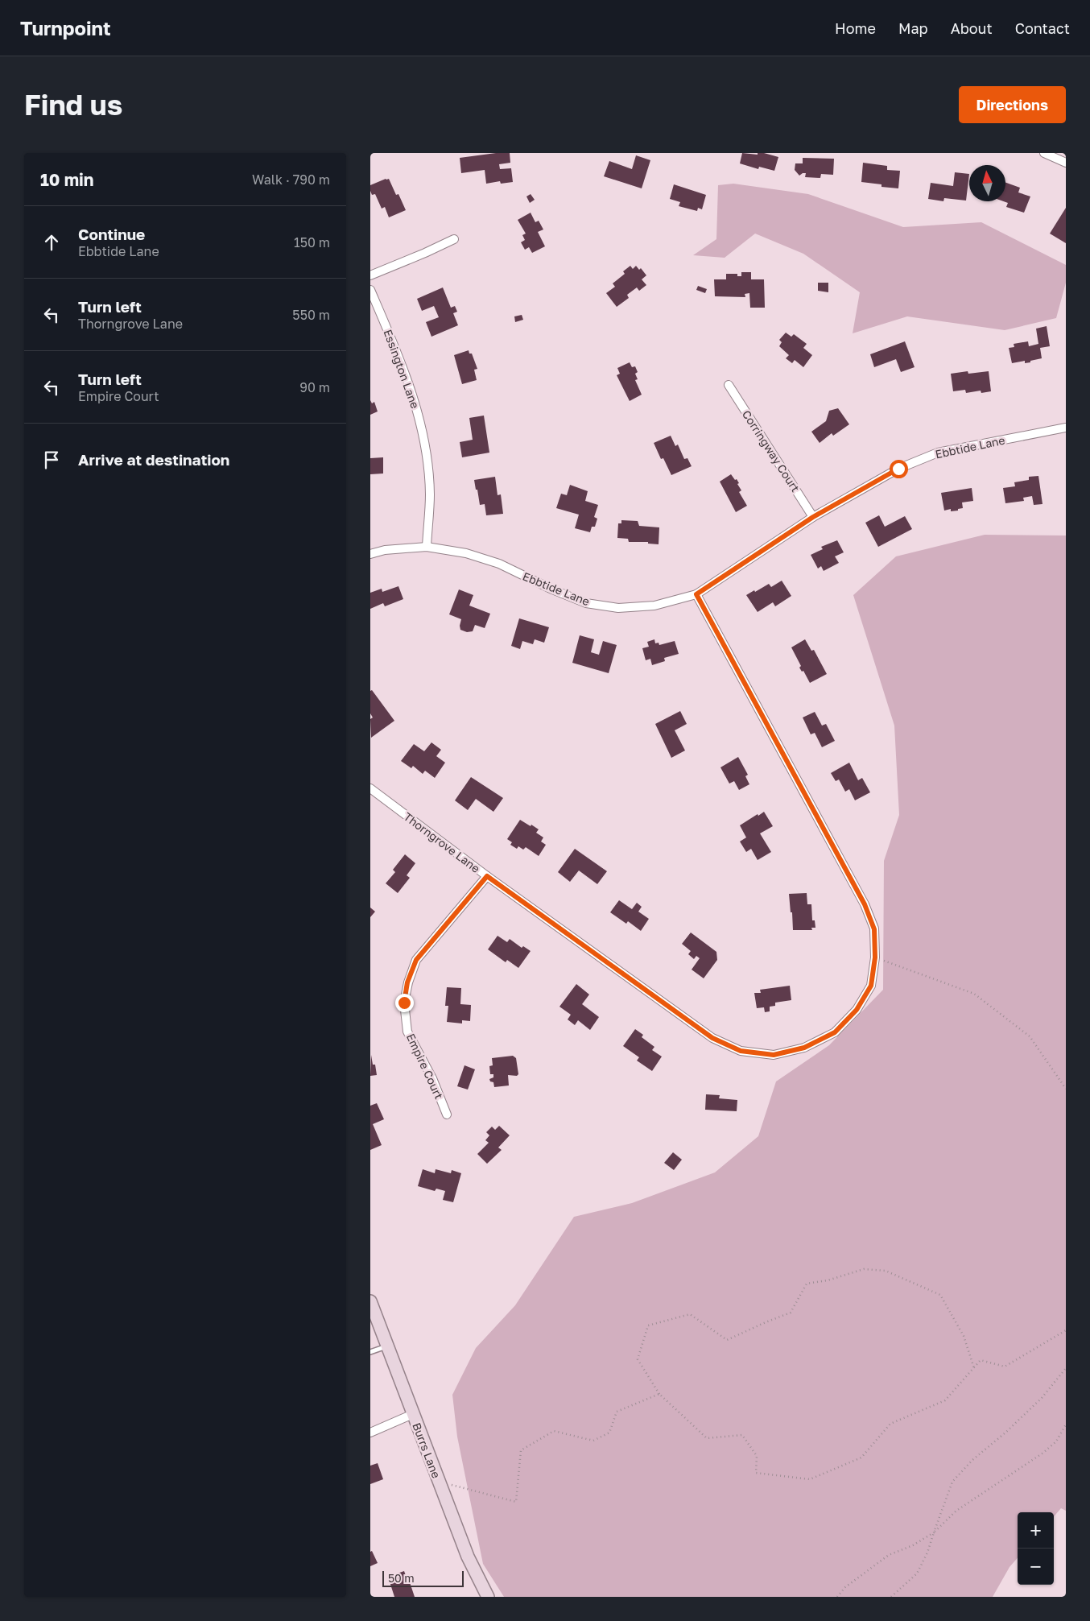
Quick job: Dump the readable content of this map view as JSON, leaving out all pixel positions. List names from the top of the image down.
{
  "streets": {
    "street": [
      "Essington Lane",
      "Ebbtide Lane",
      "Corringway Court",
      "Thorngrove Lane",
      "Empire Court",
      "Burrs Lane"
    ]
  },
  "crossings": [
    ["Essington Lane", "Ebbtide Lane"],
    ["Ebbtide Lane", "Corringway Court"],
    ["Ebbtide Lane", "Thorngrove Lane"],
    ["Thorngrove Lane", "Empire Court"]
  ],
  "scale_bar": "50 m",
  "north": "top",
  "page": {
    "header": "Turnpoint",
    "nav": [
      "Home",
      "Map",
      "About",
      "Contact"
    ],
    "buttons": "Directions",
    "title": "Find us",
    "heading": ["10 min", "Walk · 790 m"],
    "list": [
      ["Continue", "Ebbtide Lane", "150 m"],
      ["Turn left", "Thorngrove Lane", "550 m"],
      ["Turn left", "Empire Court", "90 m"],
      "Arrive at destination"
    ],
    "map_buttons": ["+", "−"],
    "scale": "50 m"
  }
}
